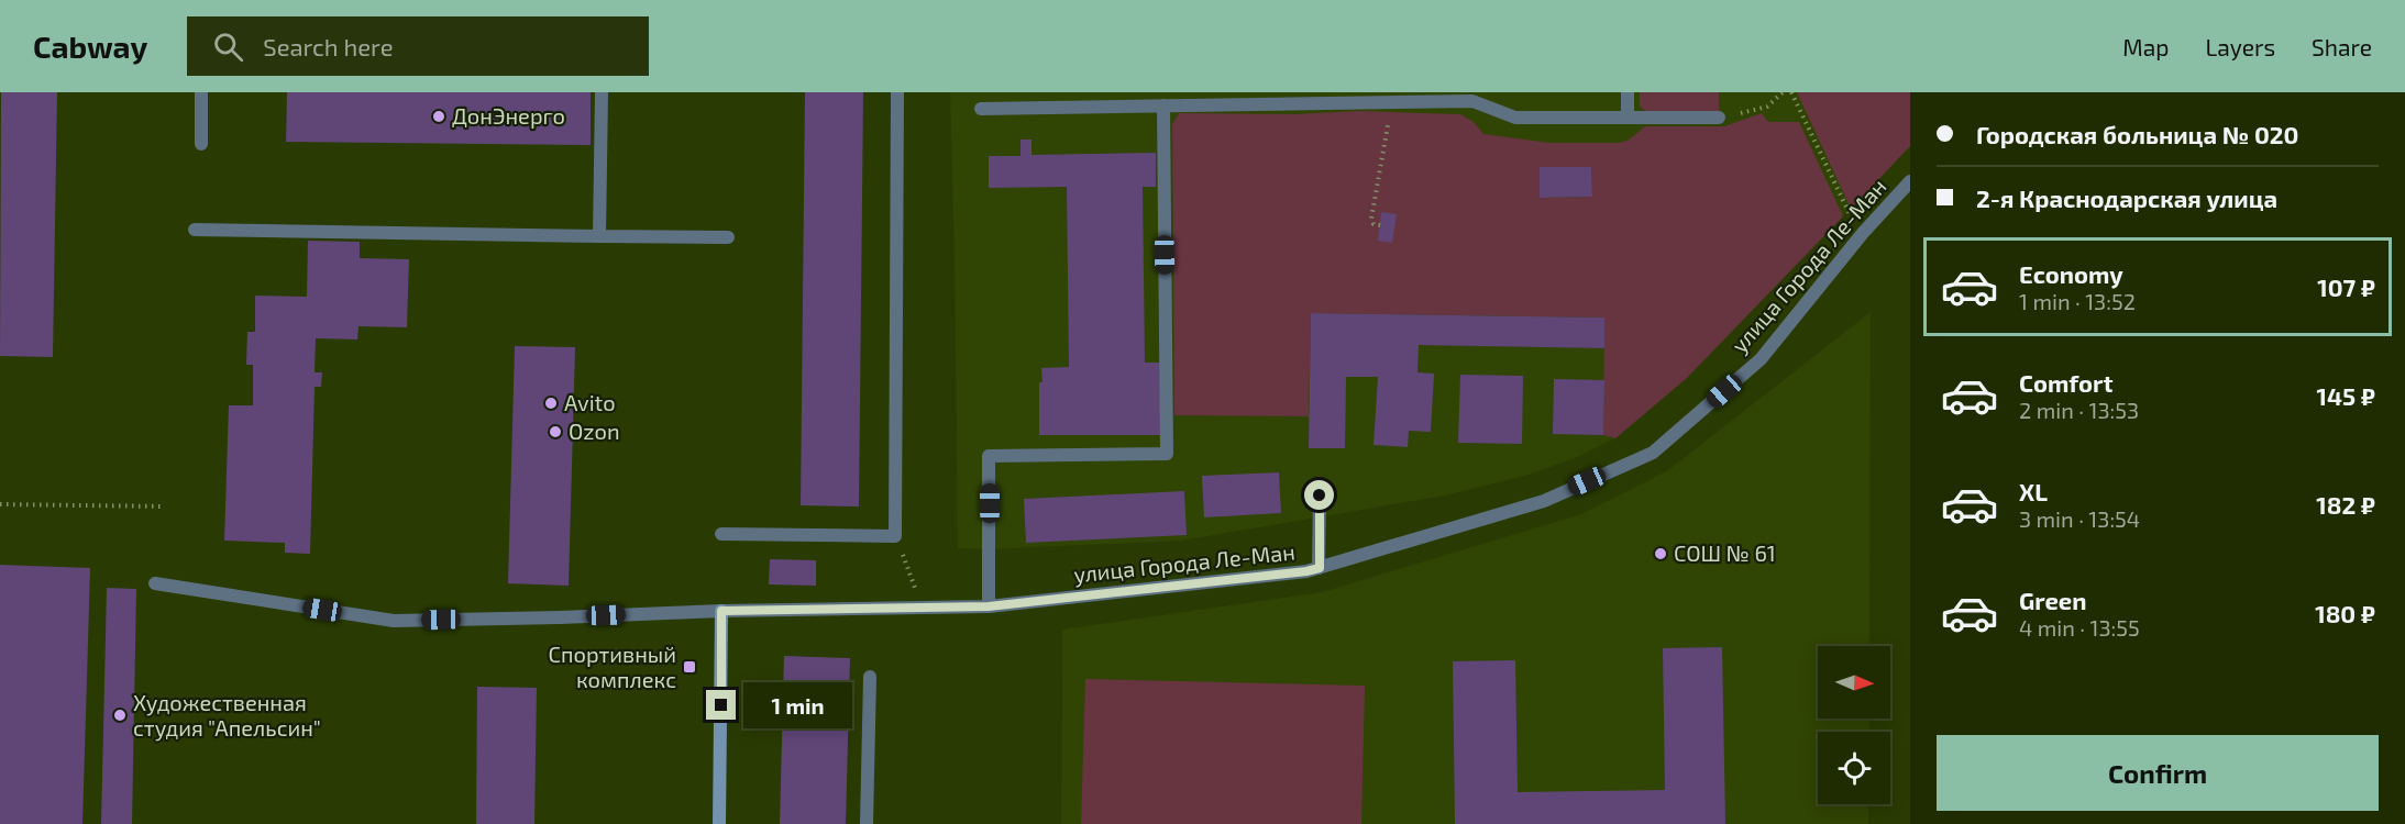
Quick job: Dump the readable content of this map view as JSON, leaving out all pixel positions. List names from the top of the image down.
{
  "streets": {
    "street": ["улица Города Ле-Ман"]
  },
  "places": {
    "other": [
      "ДонЭнерго",
      "Avito",
      "Ozon",
      "СОШ № 61",
      "Художественная студия \"Апельсин\""
    ],
    "transit": ["Спортивный комплекс"]
  },
  "north": "right",
  "page": {
    "header": "Cabway",
    "search": "Search here",
    "nav": ["Map", "Layers", "Share"],
    "banner": ["Городская больница № 020", "2-я Краснодарская улица"],
    "list": [
      {
        "name": "Economy",
        "note": "1 min · 13:52",
        "value": "107 ₽"
      },
      {
        "name": "Comfort",
        "note": "2 min · 13:53",
        "value": "145 ₽"
      },
      {
        "name": "XL",
        "note": "3 min · 13:54",
        "value": "182 ₽"
      },
      {
        "name": "Green",
        "note": "4 min · 13:55",
        "value": "180 ₽"
      }
    ],
    "bubble": "1 min",
    "buttons": "Confirm"
  }
}
